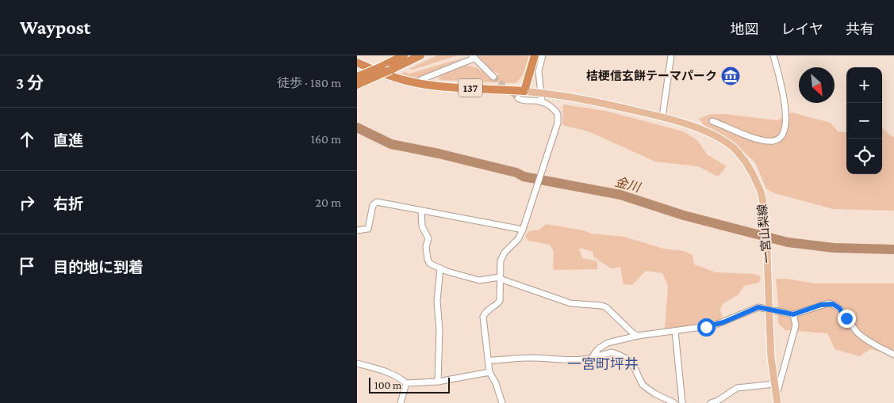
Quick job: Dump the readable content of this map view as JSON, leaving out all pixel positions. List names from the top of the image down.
{
  "streets": {
    "highway": ["137"],
    "main road": ["一宮山梨線"]
  },
  "crossings": [
    ["137", "一宮山梨線"]
  ],
  "districts": ["一宮町坪井"],
  "water": ["金川"],
  "places": {
    "museum": ["桔梗信玄餅テーマパーク"]
  },
  "scale_bar": "100 m",
  "north": "bottom right",
  "page": {
    "header": "Waypost",
    "nav": ["地図", "レイヤ", "共有"],
    "heading": ["3 分", "徒歩 · 180 m"],
    "map_buttons": ["+", "−"],
    "list": [
      ["直進", "160 m"],
      ["右折", "20 m"],
      "目的地に到着"
    ],
    "scale": "100 m"
  }
}
